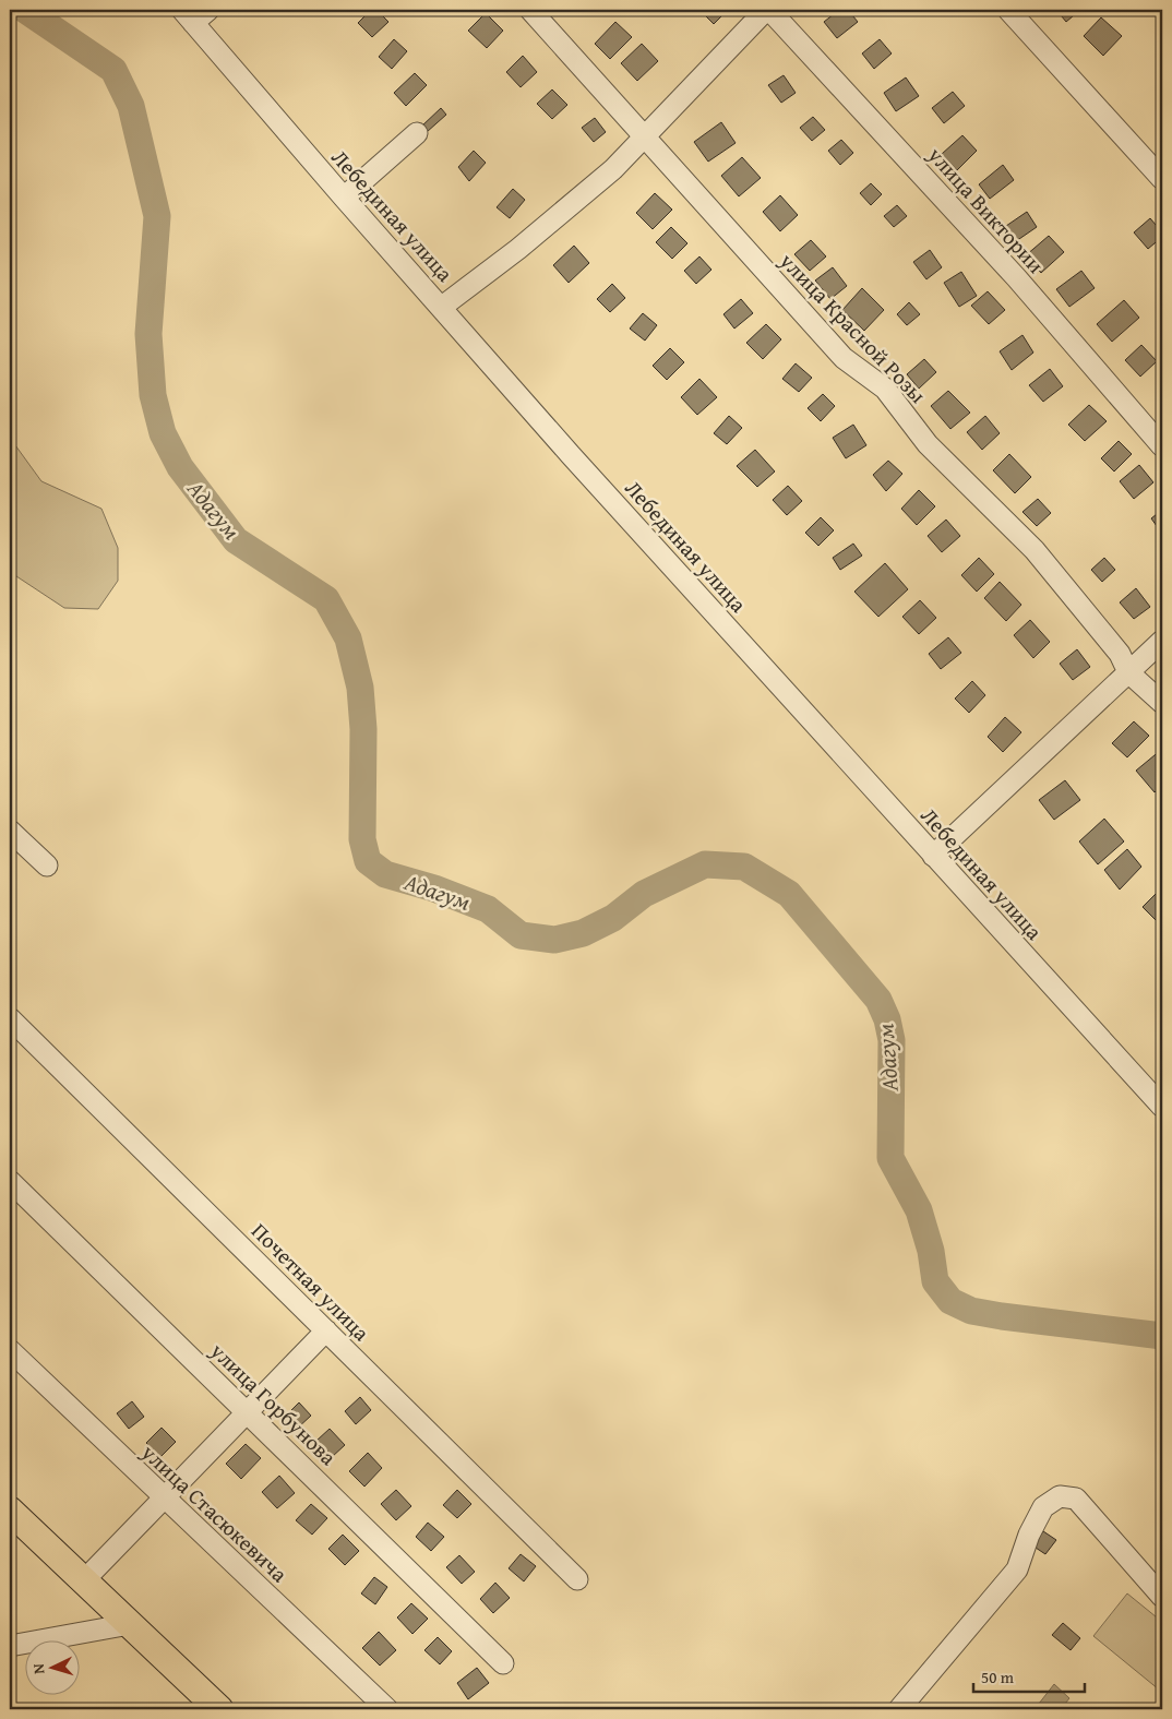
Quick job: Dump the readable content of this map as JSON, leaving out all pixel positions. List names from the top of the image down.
{
  "streets": {
    "street": [
      "улица Виктории",
      "Лебединая улица",
      "улица Красной Розы",
      "Почетная улица",
      "улица Горбунова",
      "улица Стасюкевича"
    ]
  },
  "water": ["Адагум"],
  "scale_bar": "50 m",
  "north": "left"
}
